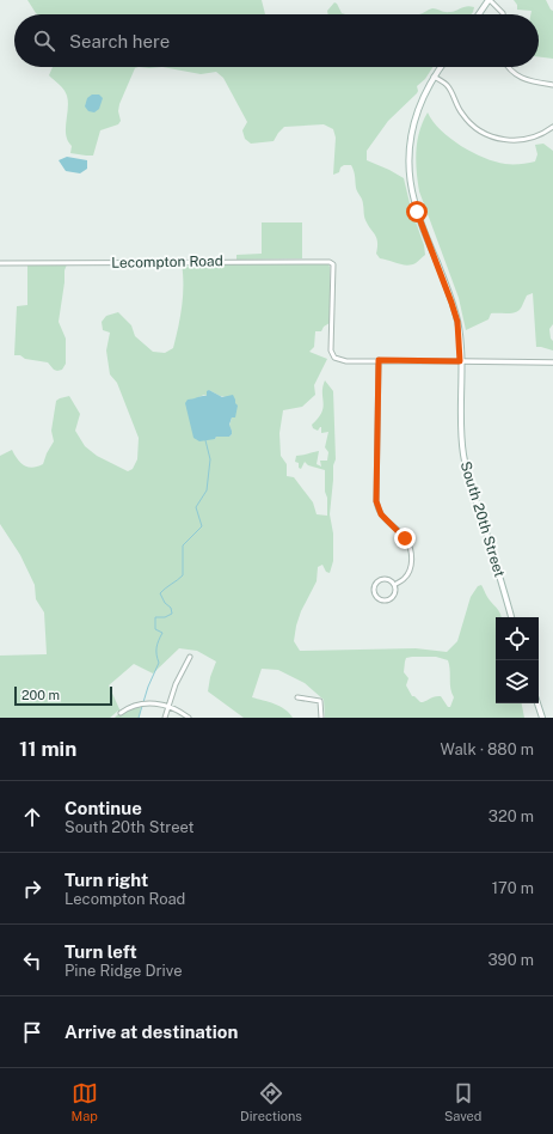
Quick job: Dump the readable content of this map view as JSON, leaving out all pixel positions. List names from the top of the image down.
{
  "streets": {
    "main road": ["South 20th Street"],
    "street": ["Lecompton Road"]
  },
  "scale_bar": "200 m",
  "page": {
    "search": "Search here",
    "scale": "200 m",
    "heading": ["11 min", "Walk · 880 m"],
    "list": [
      ["Continue", "South 20th Street", "320 m"],
      ["Turn right", "Lecompton Road", "170 m"],
      ["Turn left", "Pine Ridge Drive", "390 m"],
      "Arrive at destination"
    ],
    "nav": ["Map", "Directions", "Saved"]
  }
}
